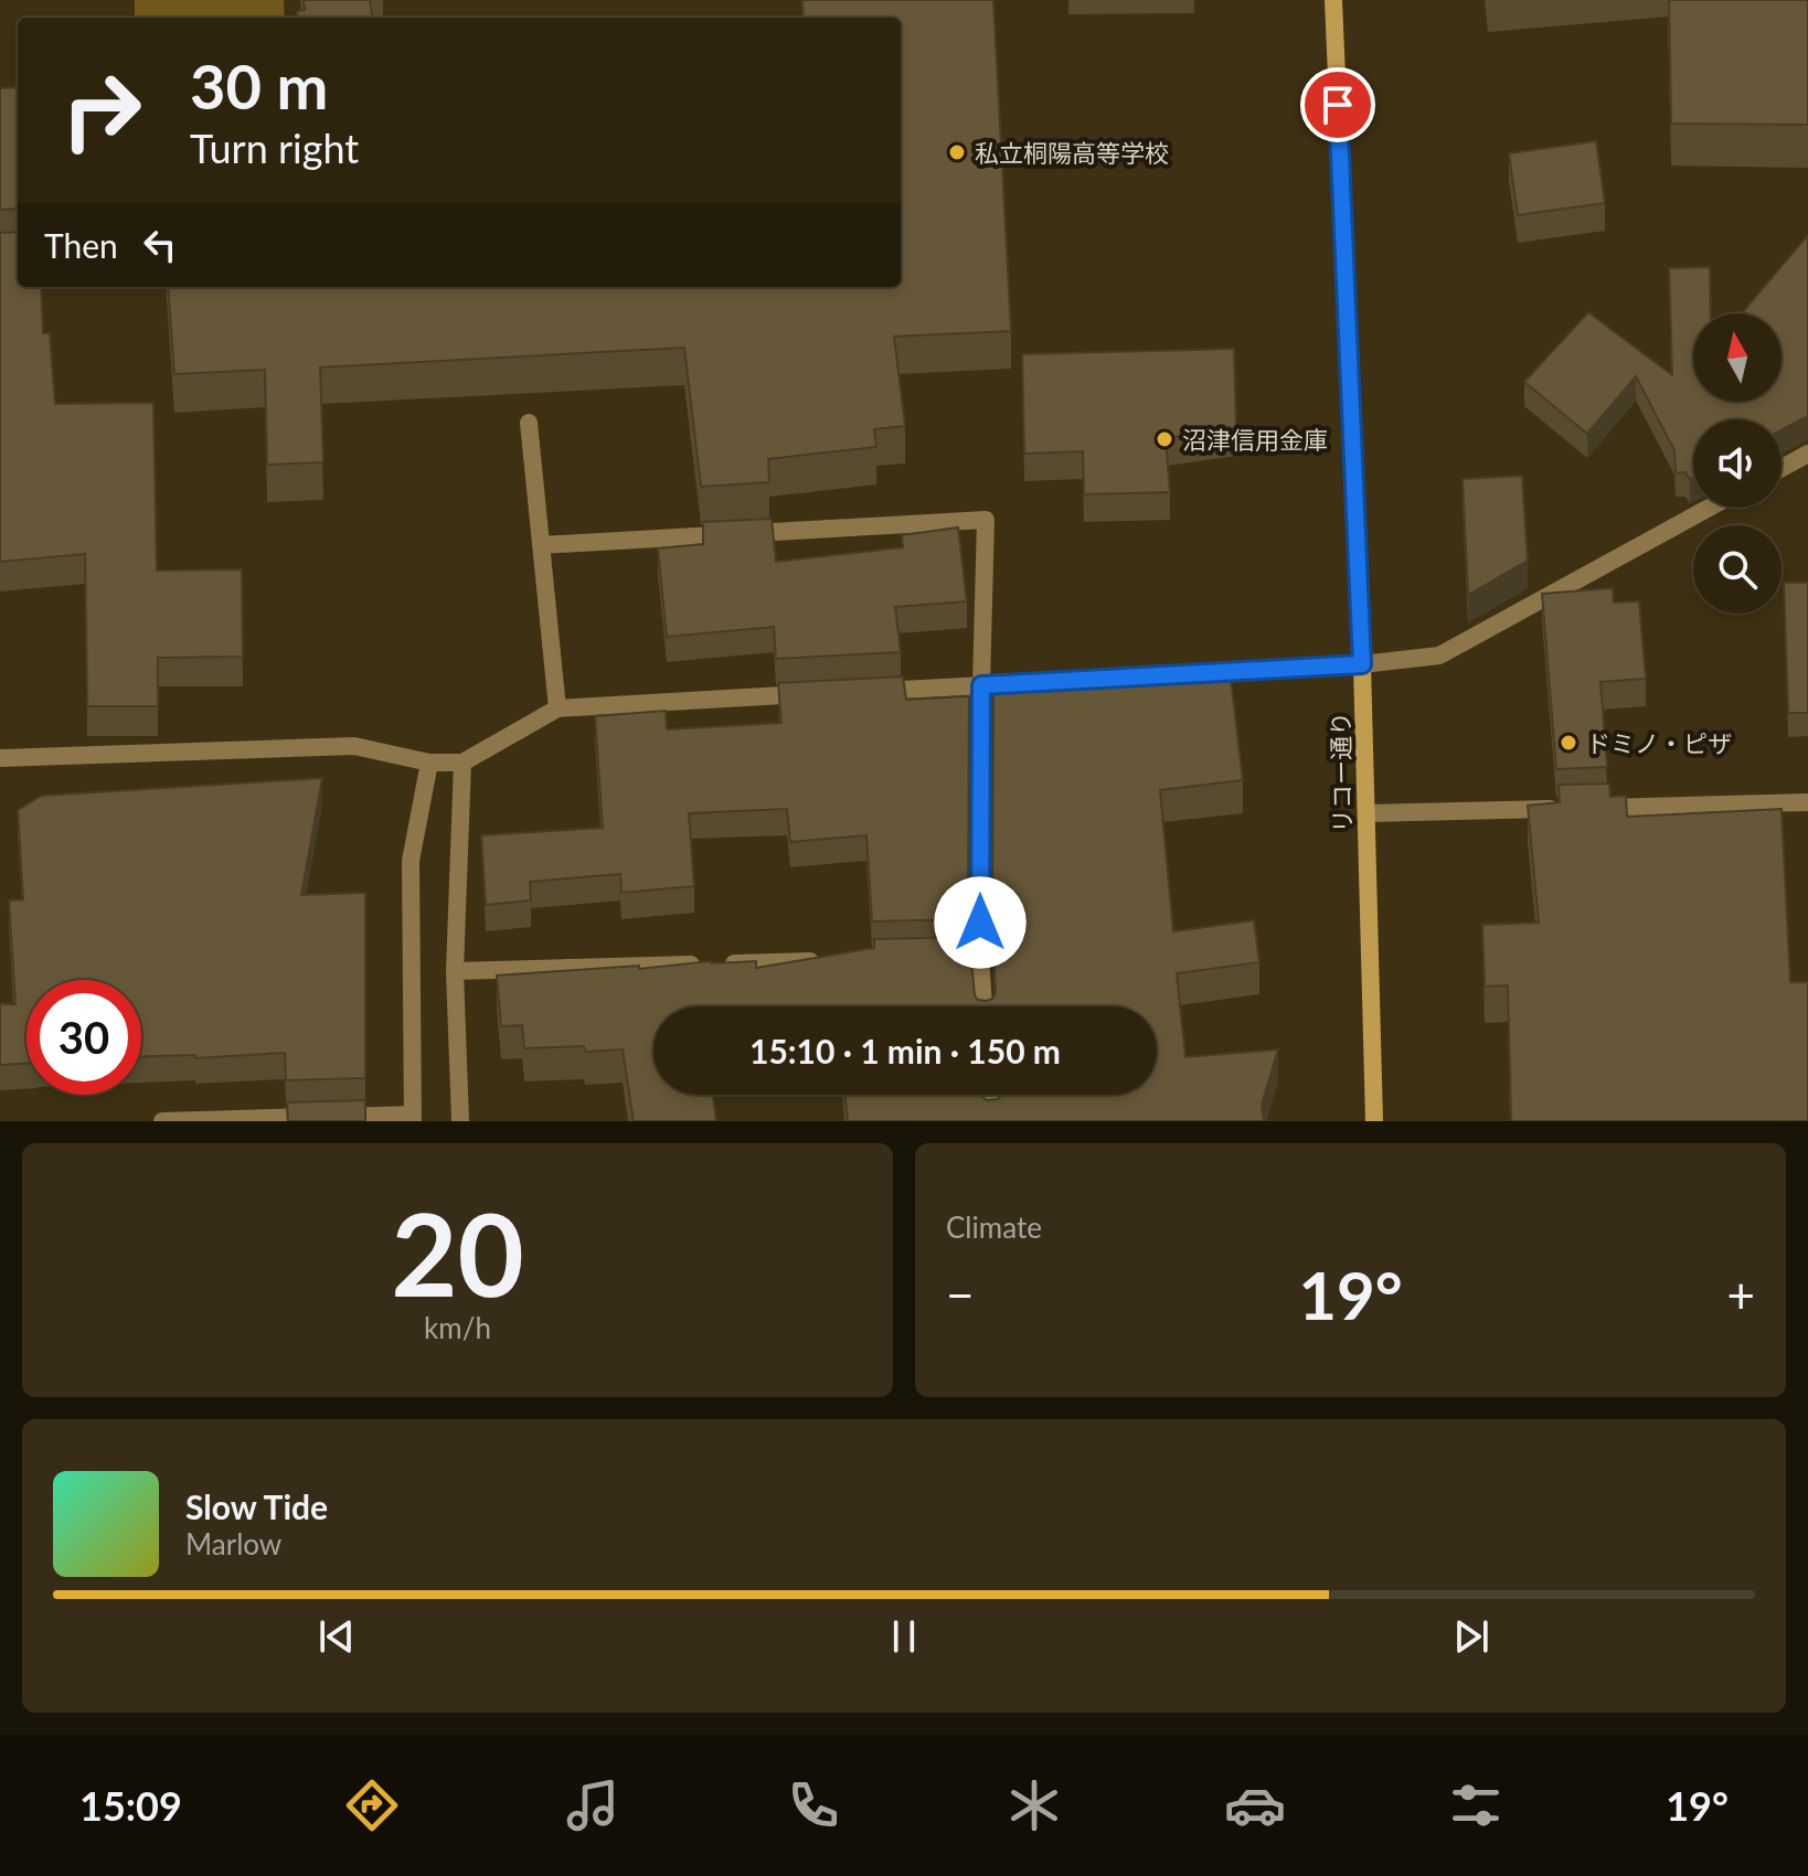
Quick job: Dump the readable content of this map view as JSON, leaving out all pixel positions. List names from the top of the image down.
{
  "streets": {
    "main road": ["リコー通り"]
  },
  "places": ["私立桐陽高等学校", "沼津信用金庫", "ドミノ・ピザ"],
  "north": "top",
  "page": {
    "turn": ["30 m", "Turn right"],
    "then": "Then",
    "limit": "30",
    "trip": "15:10 · 1 min · 150 m",
    "tile": [
      ["20", "km/h"],
      "Climate"
    ],
    "heat": ["−", "19°", "+"],
    "song": ["Slow Tide", "Marlow"],
    "tabs": ["15:09", "19°"]
  }
}
